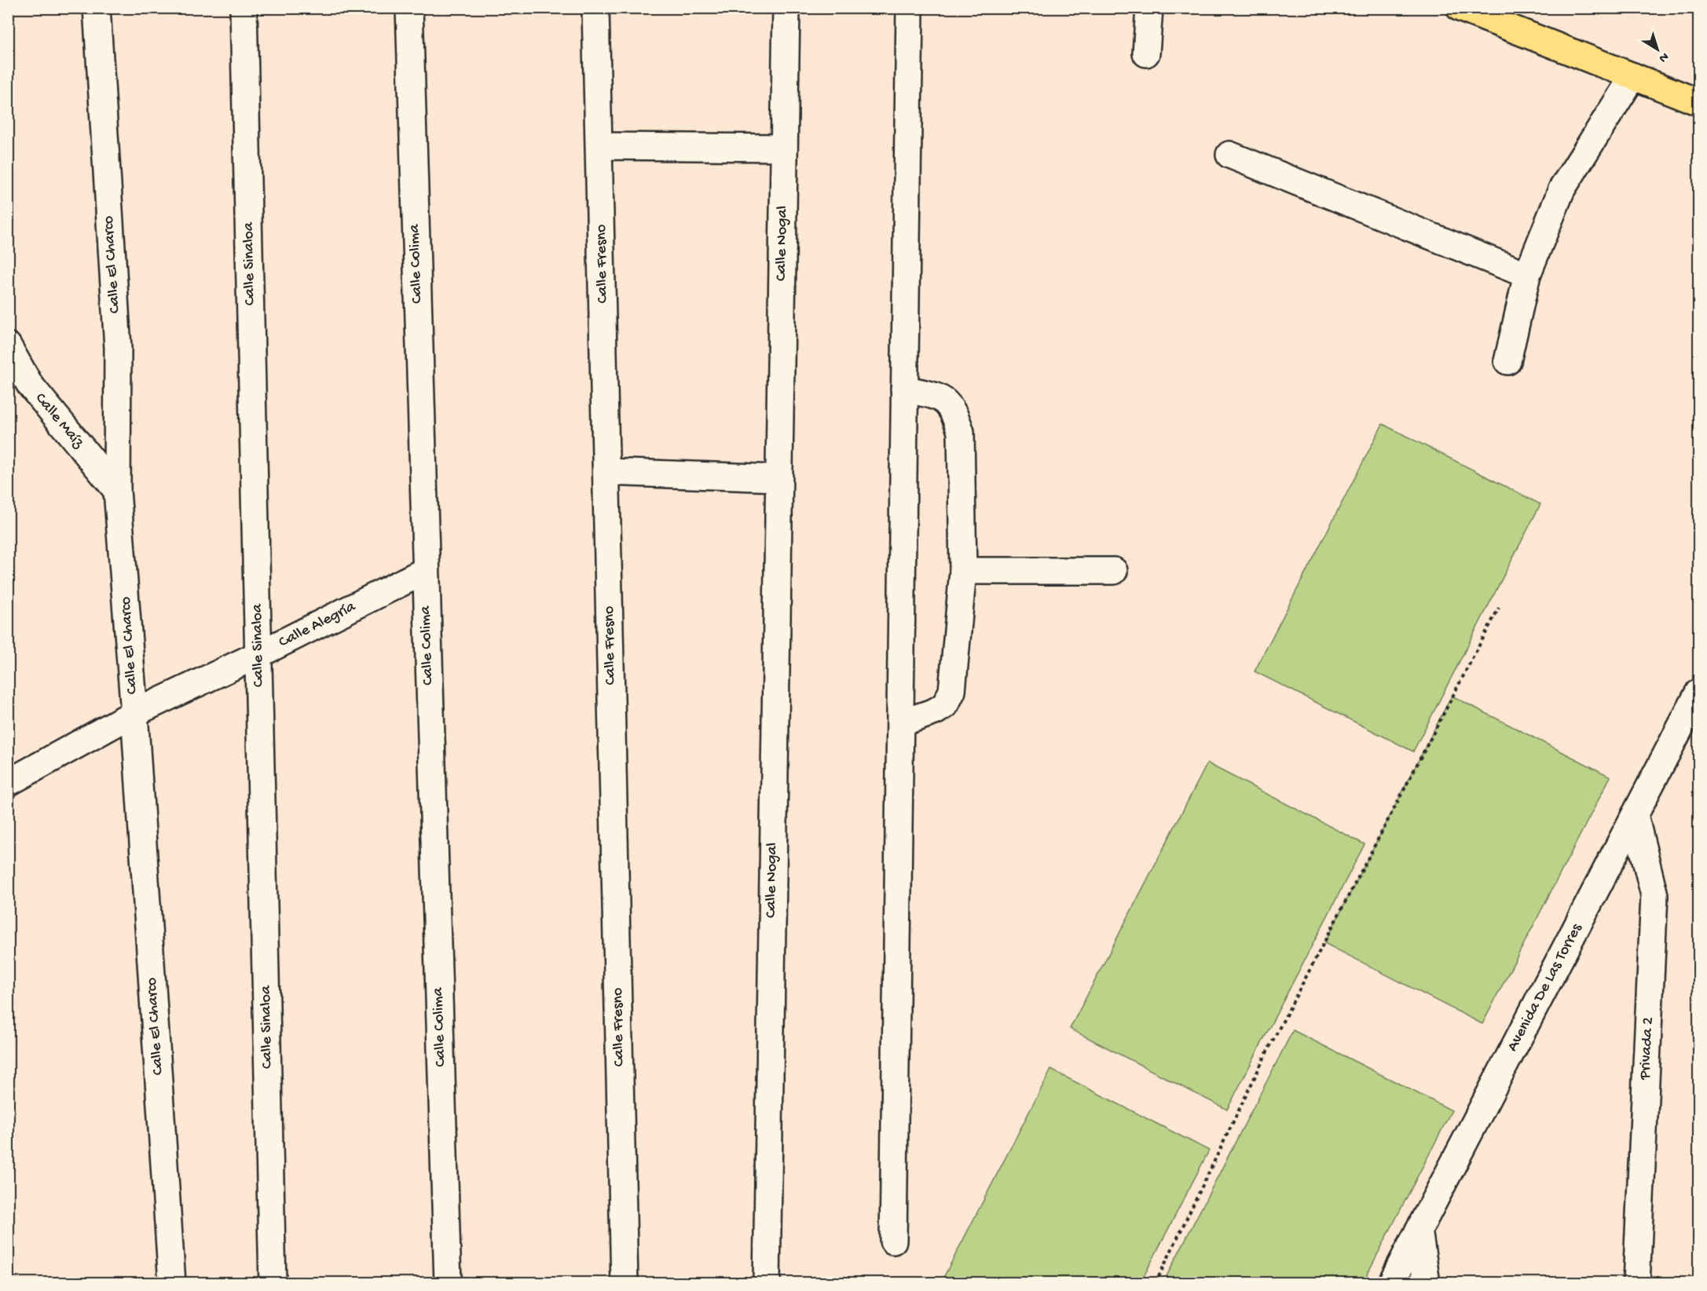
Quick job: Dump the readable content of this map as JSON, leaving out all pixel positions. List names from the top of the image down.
{
  "streets": {
    "street": [
      "Calle Nogal",
      "Calle Sinaloa",
      "Calle Colima",
      "Calle Fresno",
      "Calle El Charco",
      "Calle Maíz",
      "Calle Alegría",
      "Avenida De Las Torres",
      "Privada 2"
    ]
  },
  "crossings": [
    ["Calle Sinaloa", "Calle Alegría"],
    ["Calle Colima", "Calle Alegría"],
    ["Calle El Charco", "Calle Maíz"],
    ["Calle El Charco", "Calle Alegría"],
    ["Avenida De Las Torres", "Privada 2"]
  ],
  "north": "bottom right"
}
